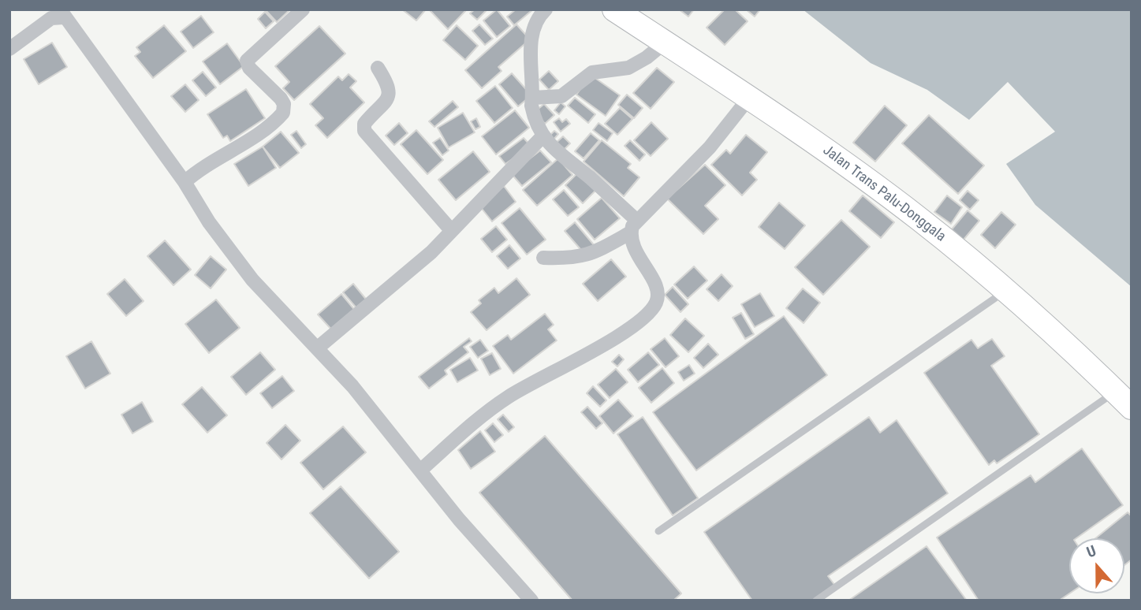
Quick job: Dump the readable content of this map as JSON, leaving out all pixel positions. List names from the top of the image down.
{
  "streets": {
    "highway": ["Jalan Trans Palu-Donggala"]
  },
  "north": "top"
}
